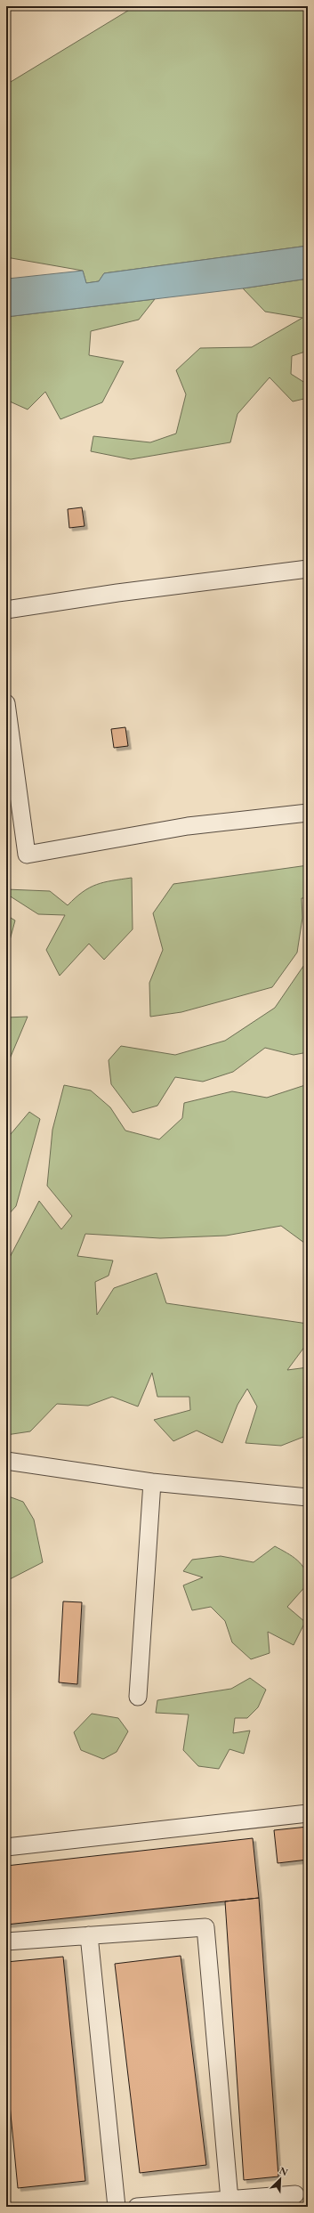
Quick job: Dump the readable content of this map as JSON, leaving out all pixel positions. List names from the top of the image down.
{
  "north": "top right"
}
